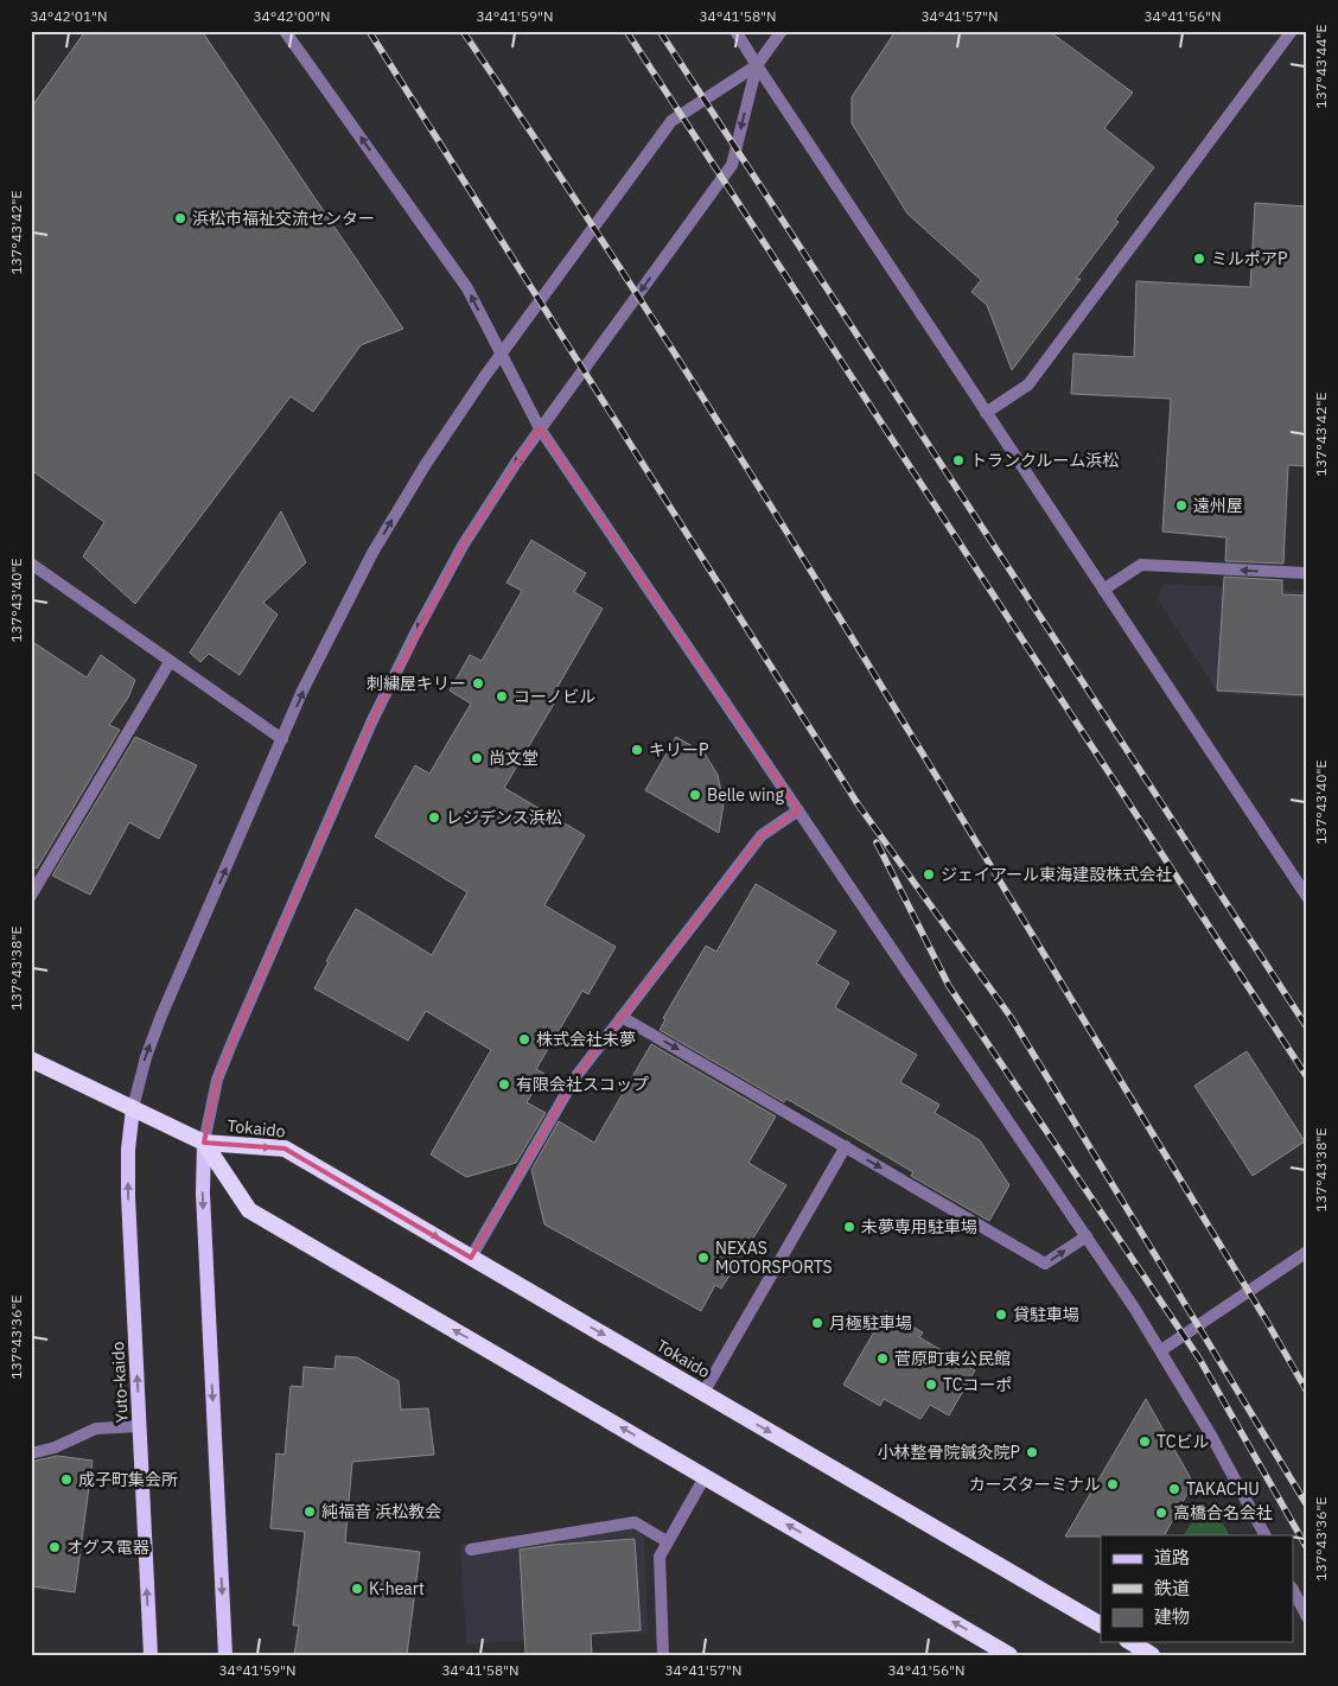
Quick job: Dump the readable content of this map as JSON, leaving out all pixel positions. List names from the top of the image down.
{
  "streets": {
    "highway": ["Tokaido"],
    "main road": ["Yuto-kaido"]
  },
  "places": [
    "浜松市福祉交流センター",
    "ミルポアP",
    "トランクルーム浜松",
    "遠州屋",
    "刺繍屋キリー",
    "コーノビル",
    "キリーP",
    "尚文堂",
    "Belle wing",
    "レジデンス浜松",
    "ジェイアール東海建設株式会社",
    "株式会社未夢",
    "有限会社スコップ",
    "未夢専用駐車場",
    "NEXAS MOTORSPORTS",
    "貸駐車場",
    "月極駐車場",
    "菅原町東公民館",
    "TCコーポ",
    "TCビル",
    "小林整骨院鍼灸院P",
    "成子町集会所",
    "カーズターミナル",
    "TAKACHU",
    "純福音 浜松教会",
    "高橋合名会社",
    "オグス電器",
    "K-heart"
  ],
  "legend": ["道路", "鉄道", "建物"],
  "coordinates": [
    "34°42'01\"N",
    "34°42'00\"N",
    "34°41'59\"N",
    "34°41'58\"N",
    "34°41'57\"N",
    "34°41'56\"N",
    "137°43'44\"E",
    "137°43'42\"E",
    "137°43'40\"E",
    "137°43'38\"E",
    "137°43'36\"E"
  ]
}
